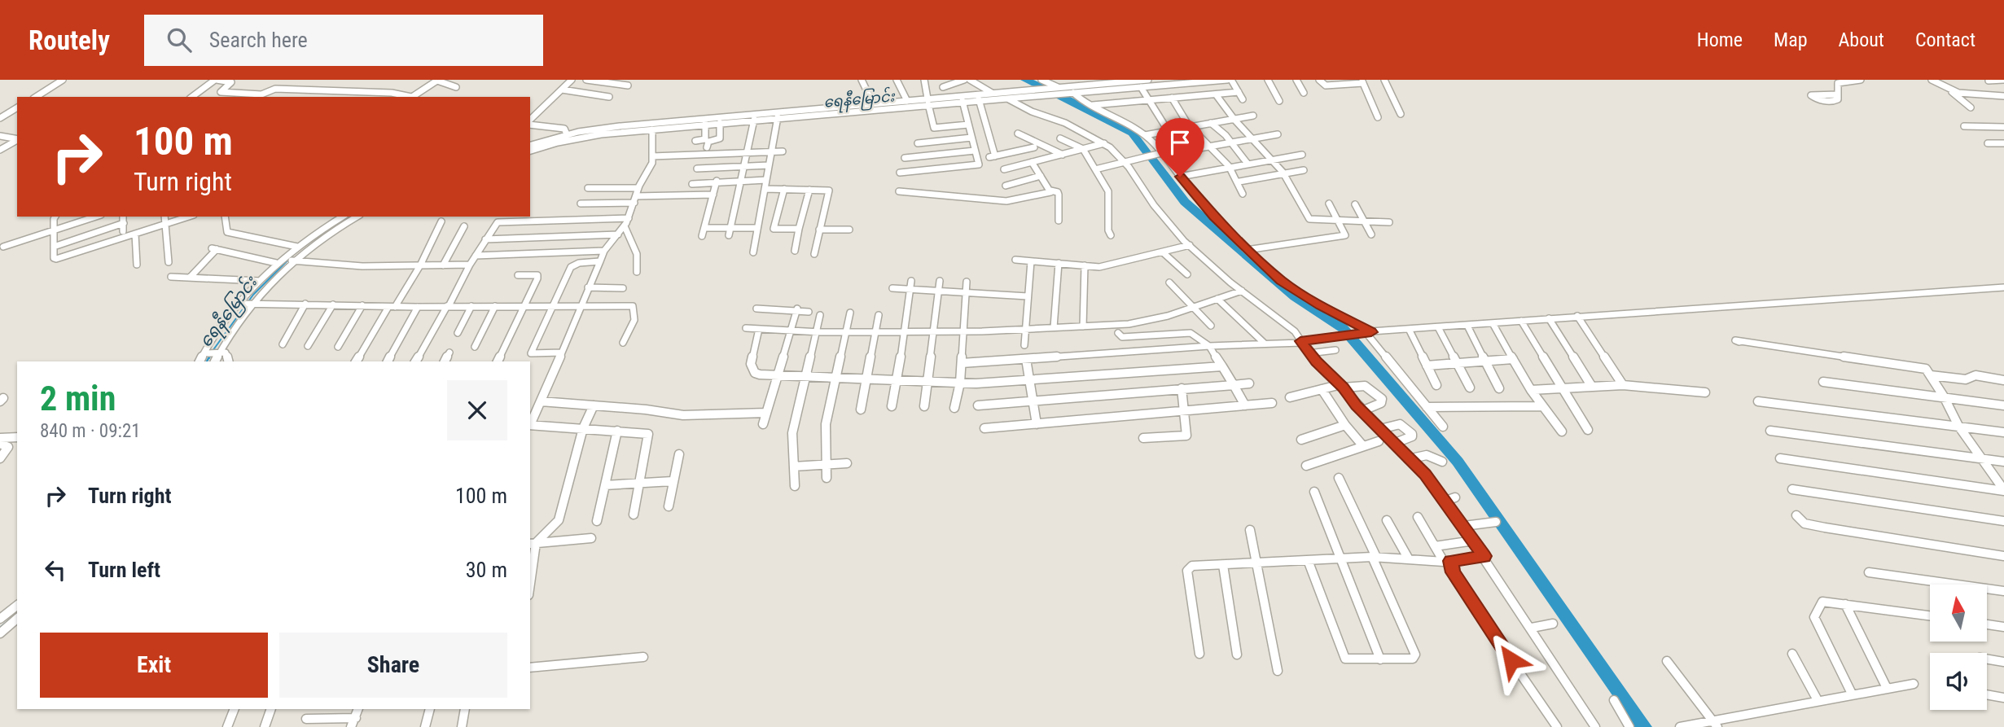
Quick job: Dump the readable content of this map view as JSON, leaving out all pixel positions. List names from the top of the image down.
{
  "water": ["ရေနီမြောင်း"],
  "north": "top",
  "page": {
    "header": "Routely",
    "search": "Search here",
    "nav": [
      "Home",
      "Map",
      "About",
      "Contact"
    ],
    "turn": ["100 m", "Turn right"],
    "heading": ["2 min", "840 m · 09:21"],
    "list": [
      {
        "name": "Turn right",
        "value": "100 m"
      },
      {
        "name": "Turn left",
        "value": "30 m"
      }
    ],
    "buttons": ["Exit", "Share"]
  }
}
